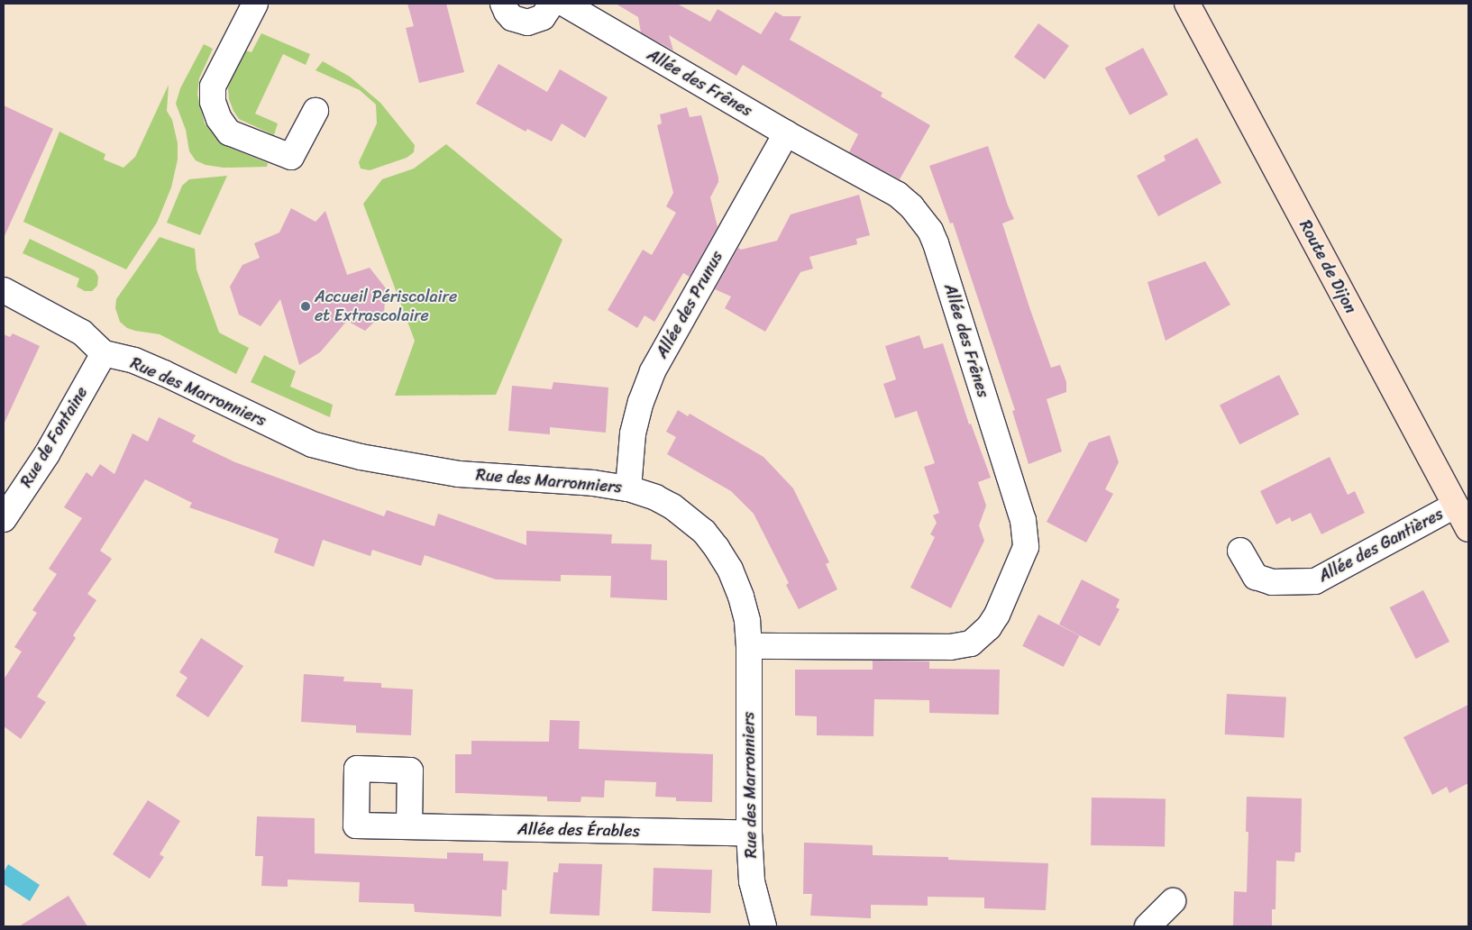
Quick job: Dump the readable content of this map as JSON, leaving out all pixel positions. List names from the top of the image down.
{
  "streets": {
    "main road": ["Route de Dijon"],
    "street": [
      "Allée des Frênes",
      "Allée des Prunus",
      "Rue des Marronniers",
      "Rue de Fontaine",
      "Allée des Gantières",
      "Allée des Érables"
    ]
  },
  "crossings": [
    ["Allée des Frênes", "Allée des Prunus"],
    ["Allée des Frênes", "Rue des Marronniers"],
    ["Route de Dijon", "Allée des Gantières"],
    ["Allée des Prunus", "Rue des Marronniers"],
    ["Rue des Marronniers", "Rue de Fontaine"],
    ["Rue des Marronniers", "Allée des Érables"]
  ],
  "places": ["Accueil Périscolaire et Extrascolaire"]
}
